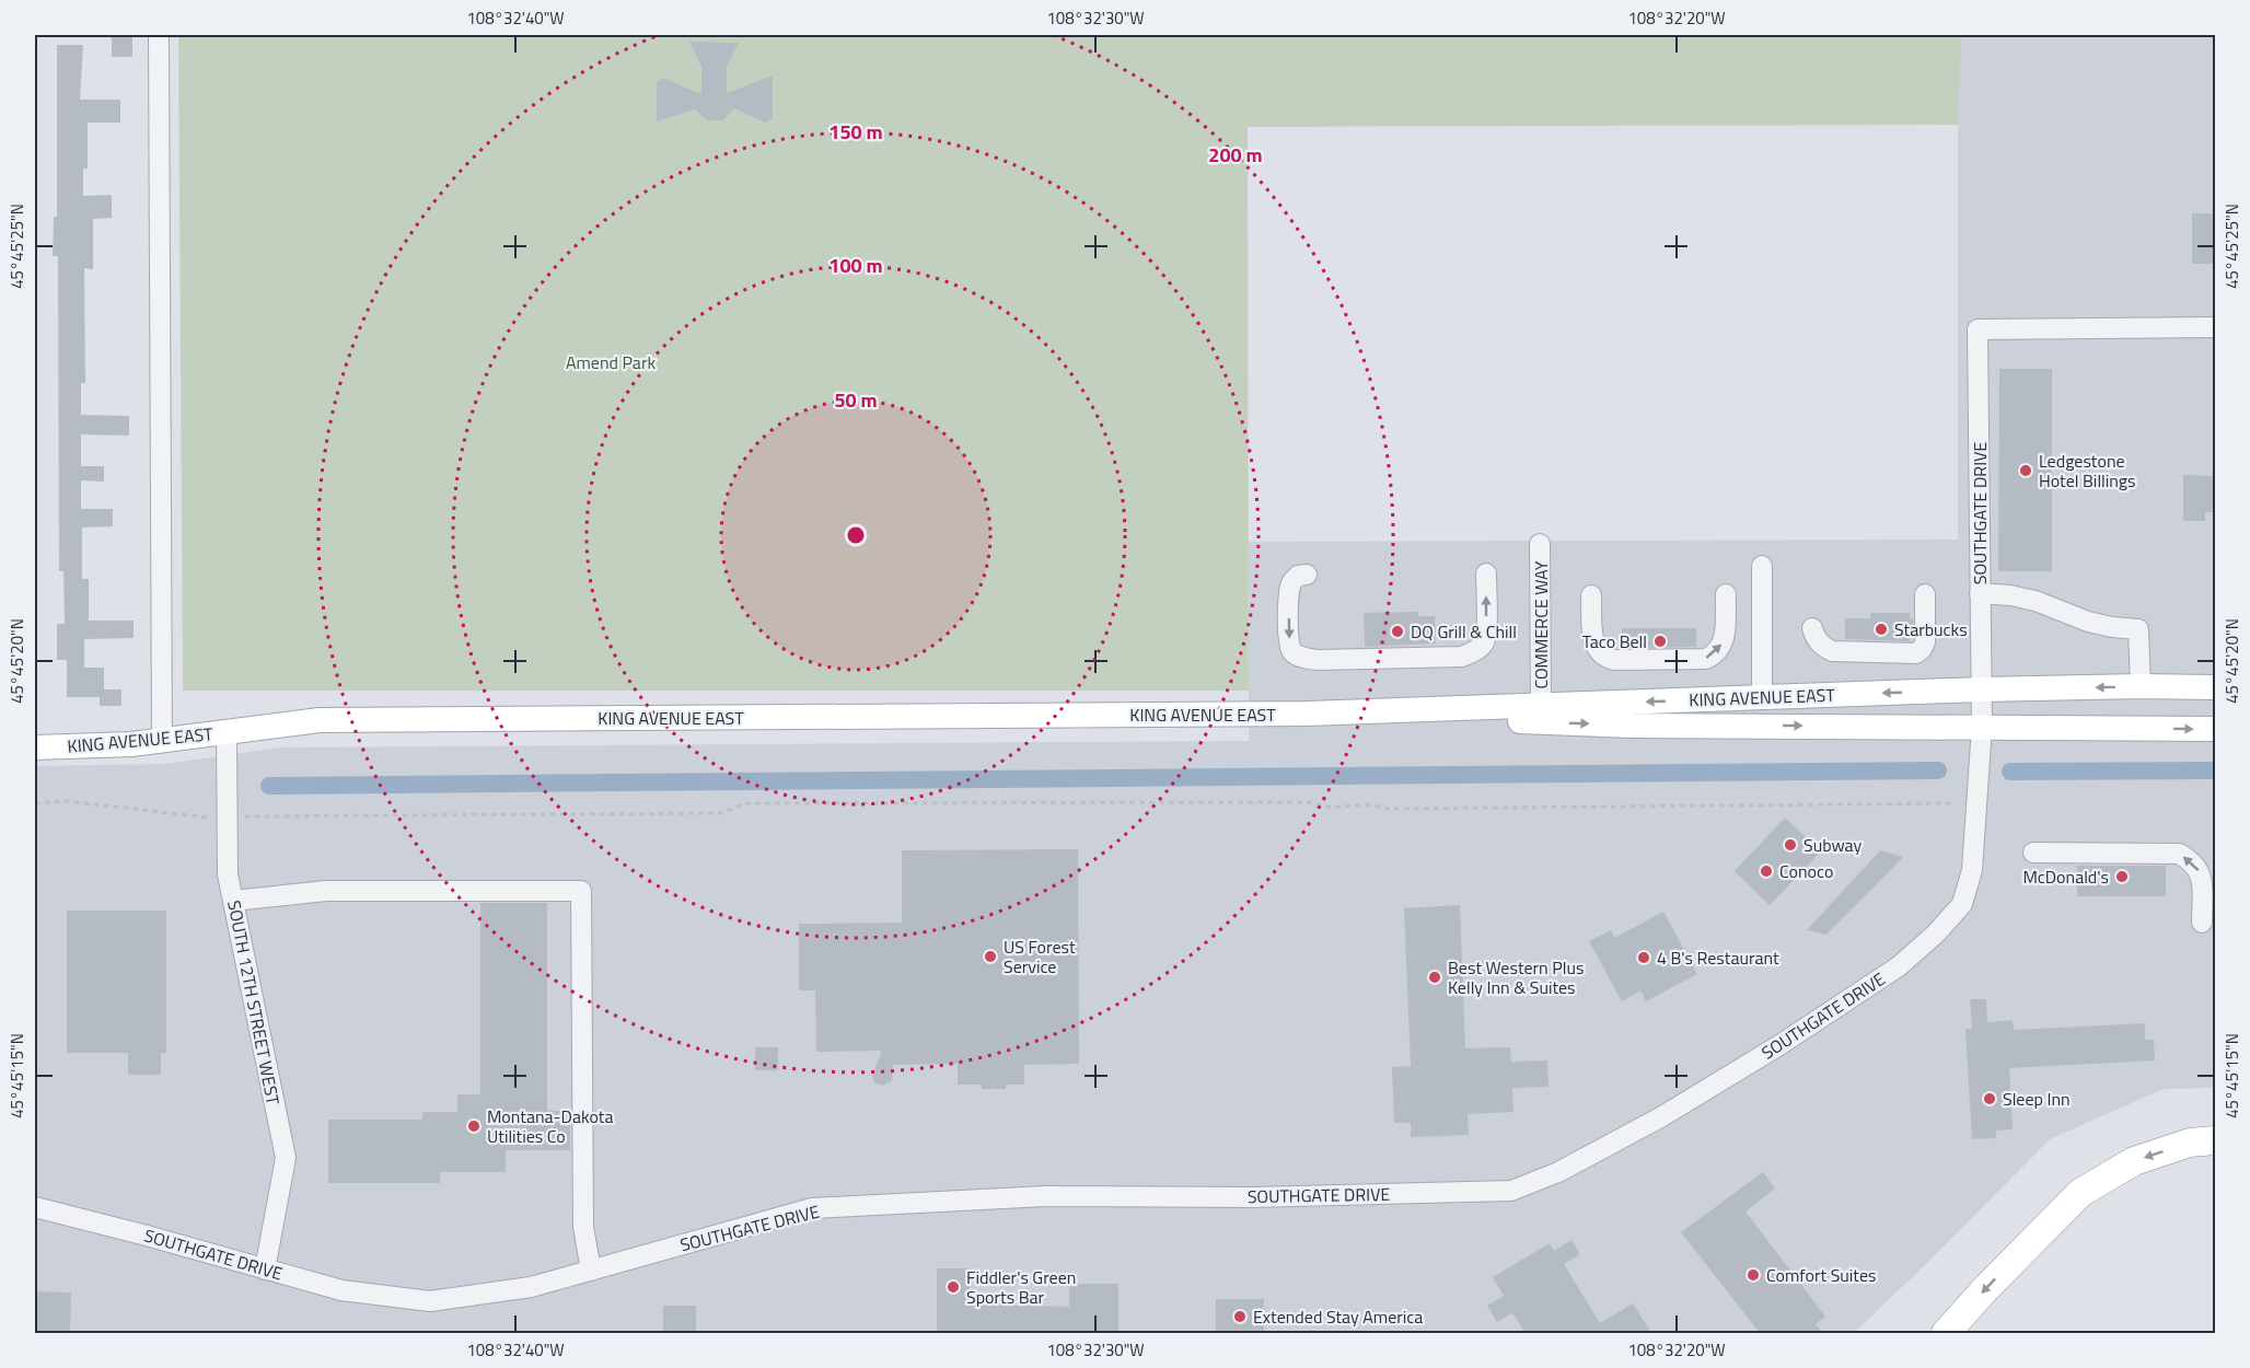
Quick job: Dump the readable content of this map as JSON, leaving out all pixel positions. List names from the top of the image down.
{
  "streets": {
    "main road": ["KING AVENUE EAST"],
    "street": ["SOUTHGATE DRIVE", "COMMERCE WAY", "SOUTH 12TH STREET WEST"]
  },
  "crossings": [
    ["SOUTHGATE DRIVE", "KING AVENUE EAST"],
    ["SOUTHGATE DRIVE", "SOUTH 12TH STREET WEST"],
    ["COMMERCE WAY", "KING AVENUE EAST"],
    ["KING AVENUE EAST", "SOUTH 12TH STREET WEST"]
  ],
  "parks": ["Amend Park"],
  "places": [
    "Ledgestone Hotel Billings",
    "Starbucks",
    "DQ Grill & Chill",
    "Taco Bell",
    "Subway",
    "Conoco",
    "McDonald's",
    "US Forest Service",
    "4 B's Restaurant",
    "Best Western Plus Kelly Inn & Suites",
    "Sleep Inn",
    "Montana-Dakota Utilities Co",
    "Comfort Suites",
    "Fiddler's Green Sports Bar",
    "Extended Stay America"
  ],
  "coordinates": [
    "108°32'40\"W",
    "108°32'30\"W",
    "108°32'20\"W",
    "45°45'25\"N",
    "45°45'20\"N",
    "45°45'15\"N"
  ],
  "rings": [
    "150 m",
    "200 m",
    "100 m",
    "50 m"
  ]
}
